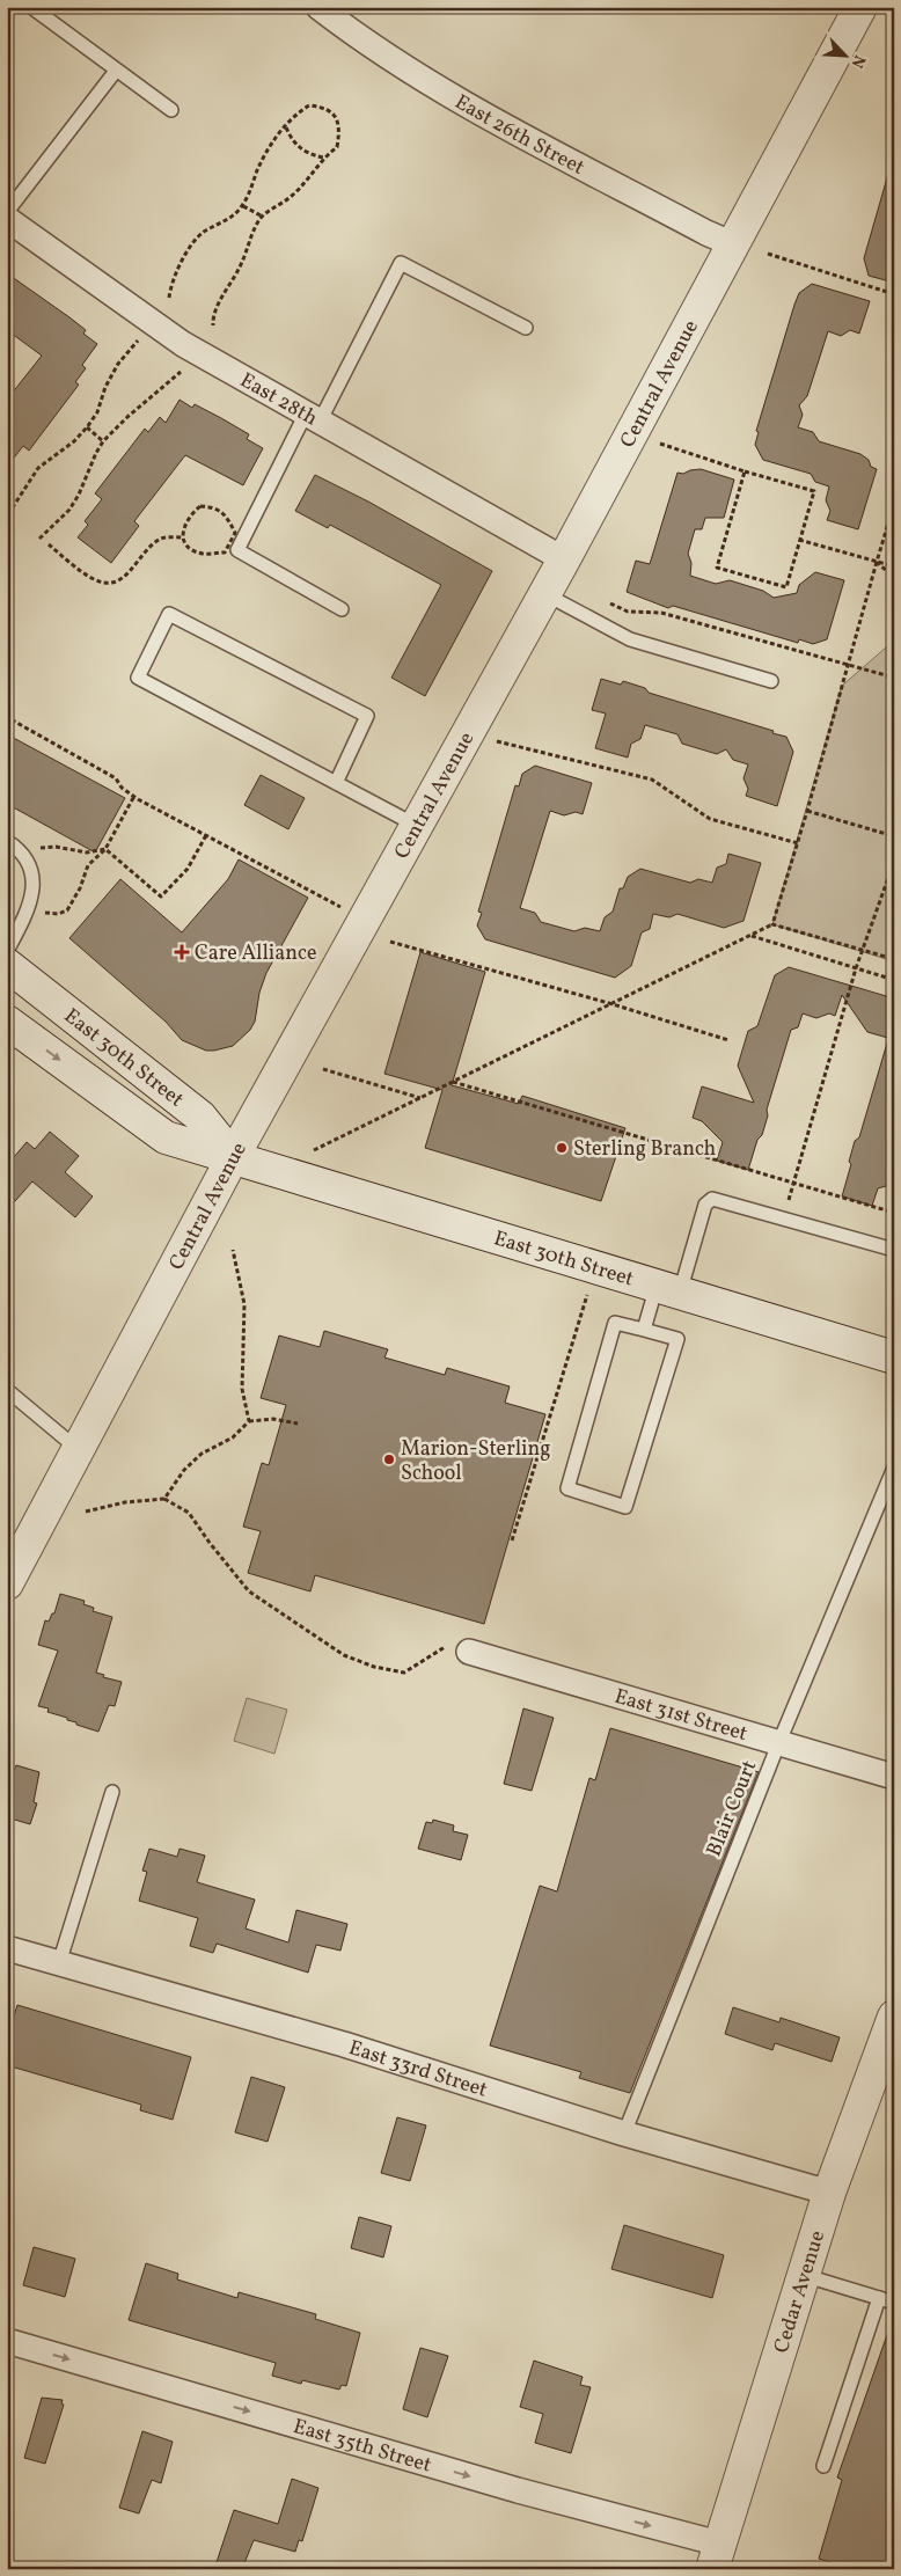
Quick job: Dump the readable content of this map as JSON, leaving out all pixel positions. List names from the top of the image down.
{
  "streets": {
    "street": [
      "East 26th Street",
      "Central Avenue",
      "East 28th",
      "East 30th Street",
      "East 31st Street",
      "East 33rd Street",
      "Cedar Avenue",
      "East 35th Street"
    ],
    "lane": ["Blair Court"]
  },
  "crossings": [
    ["East 26th Street", "Central Avenue"],
    ["Central Avenue", "East 28th"],
    ["Central Avenue", "East 30th Street"],
    ["East 31st Street", "Blair Court"],
    ["Blair Court", "East 33rd Street"],
    ["East 33rd Street", "Cedar Avenue"],
    ["Cedar Avenue", "East 35th Street"]
  ],
  "one_way": ["East 35th Street"],
  "places": {
    "health": ["Care Alliance"],
    "other": ["Sterling Branch", "Marion-Sterling School"]
  },
  "north": "bottom right"
}
